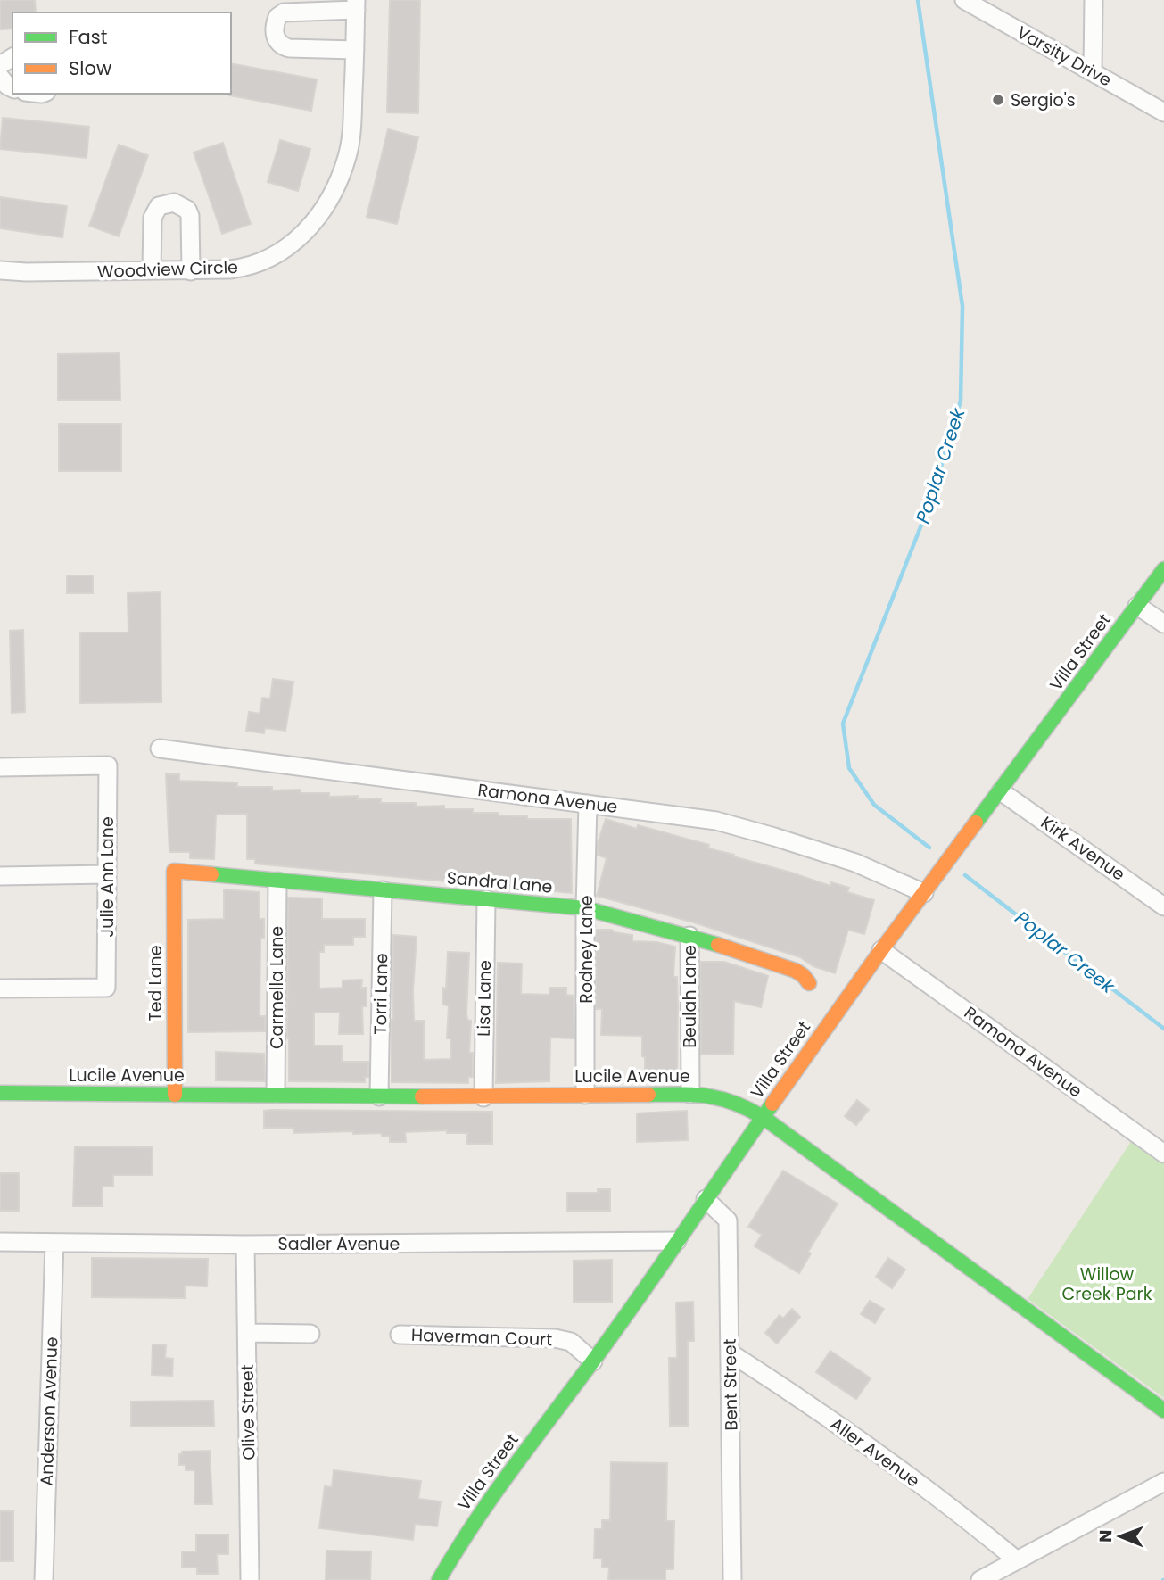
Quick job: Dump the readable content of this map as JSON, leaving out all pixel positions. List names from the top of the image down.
{
  "streets": {
    "street": [
      "Varsity Drive",
      "Woodview Circle",
      "Villa Street",
      "Ramona Avenue",
      "Kirk Avenue",
      "Julie Ann Lane",
      "Sandra Lane",
      "Rodney Lane",
      "Ted Lane",
      "Carmella Lane",
      "Torri Lane",
      "Beulah Lane",
      "Lisa Lane",
      "Lucile Avenue",
      "Sadler Avenue",
      "Haverman Court",
      "Bent Street",
      "Anderson Avenue",
      "Olive Street",
      "Aller Avenue"
    ]
  },
  "crossings": [
    ["Villa Street", "Ramona Avenue"],
    ["Villa Street", "Kirk Avenue"],
    ["Villa Street", "Lucile Avenue"],
    ["Villa Street", "Sadler Avenue"],
    ["Villa Street", "Haverman Court"],
    ["Villa Street", "Bent Street"],
    ["Ramona Avenue", "Rodney Lane"],
    ["Sandra Lane", "Rodney Lane"],
    ["Sandra Lane", "Ted Lane"],
    ["Sandra Lane", "Carmella Lane"],
    ["Sandra Lane", "Torri Lane"],
    ["Sandra Lane", "Beulah Lane"],
    ["Sandra Lane", "Lisa Lane"],
    ["Rodney Lane", "Lucile Avenue"],
    ["Ted Lane", "Lucile Avenue"],
    ["Carmella Lane", "Lucile Avenue"],
    ["Torri Lane", "Lucile Avenue"],
    ["Beulah Lane", "Lucile Avenue"],
    ["Lisa Lane", "Lucile Avenue"],
    ["Sadler Avenue", "Anderson Avenue"],
    ["Sadler Avenue", "Olive Street"],
    ["Bent Street", "Aller Avenue"]
  ],
  "water": ["Poplar Creek"],
  "parks": ["Willow Creek Park"],
  "places": ["Sergio's"],
  "legend": ["Fast", "Slow"],
  "north": "left"
}
